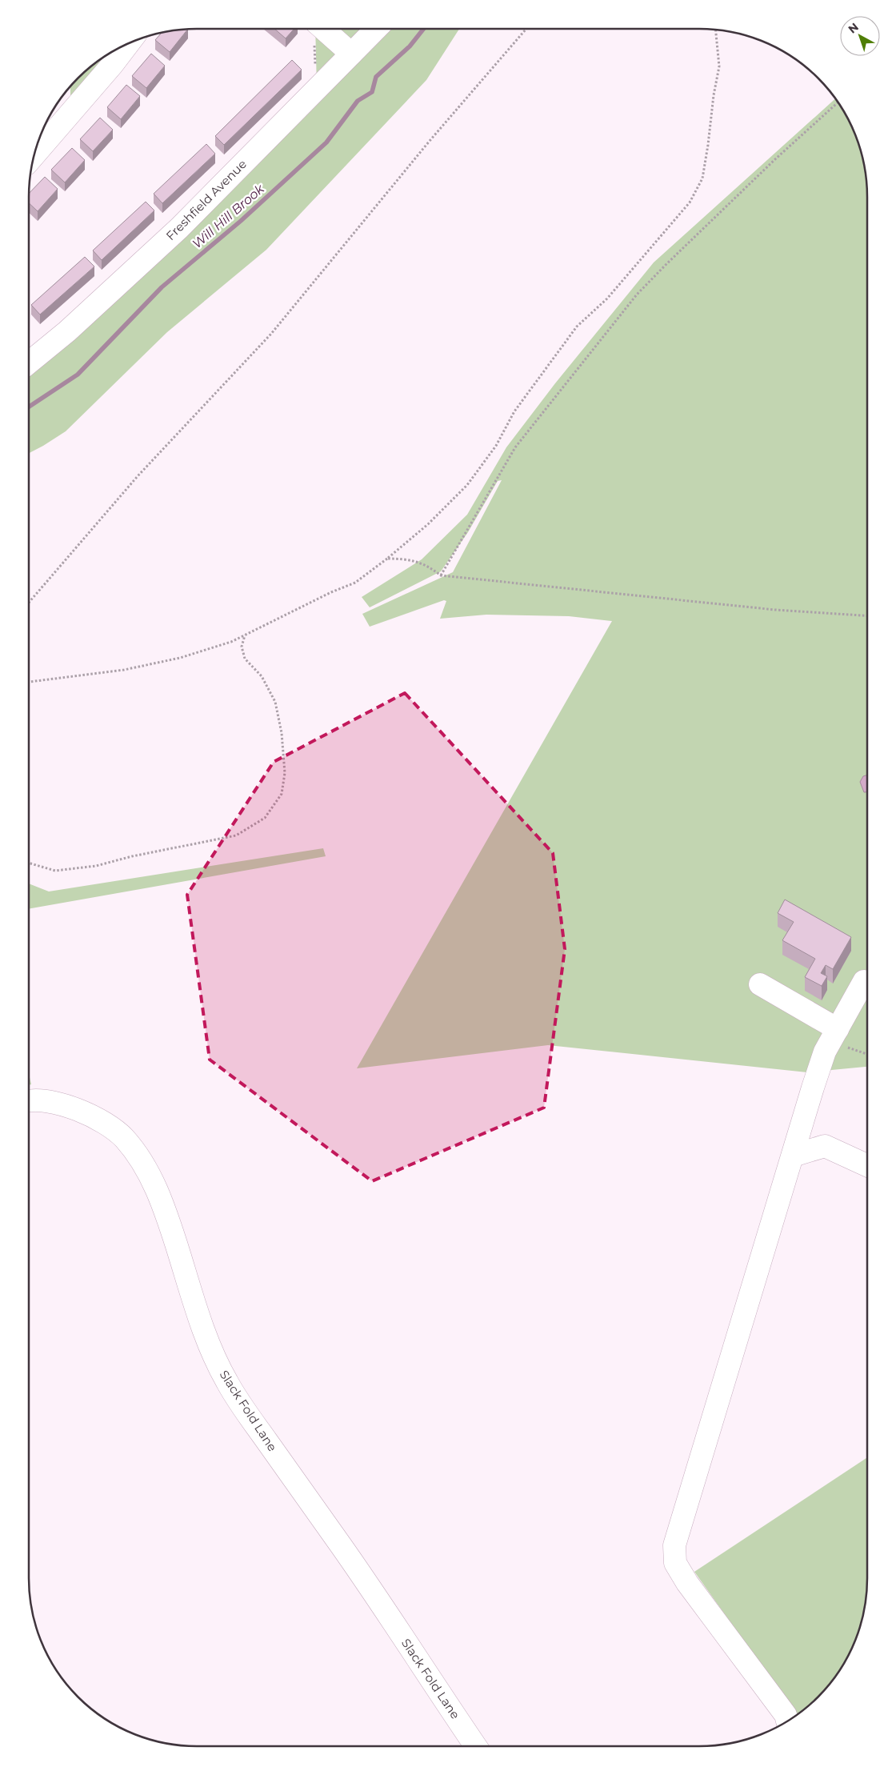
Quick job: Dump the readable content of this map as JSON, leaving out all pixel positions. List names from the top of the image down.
{
  "streets": {
    "street": ["Freshfield Avenue", "Slack Fold Lane"]
  },
  "water": ["Will Hill Brook"],
  "north": "top left"
}
